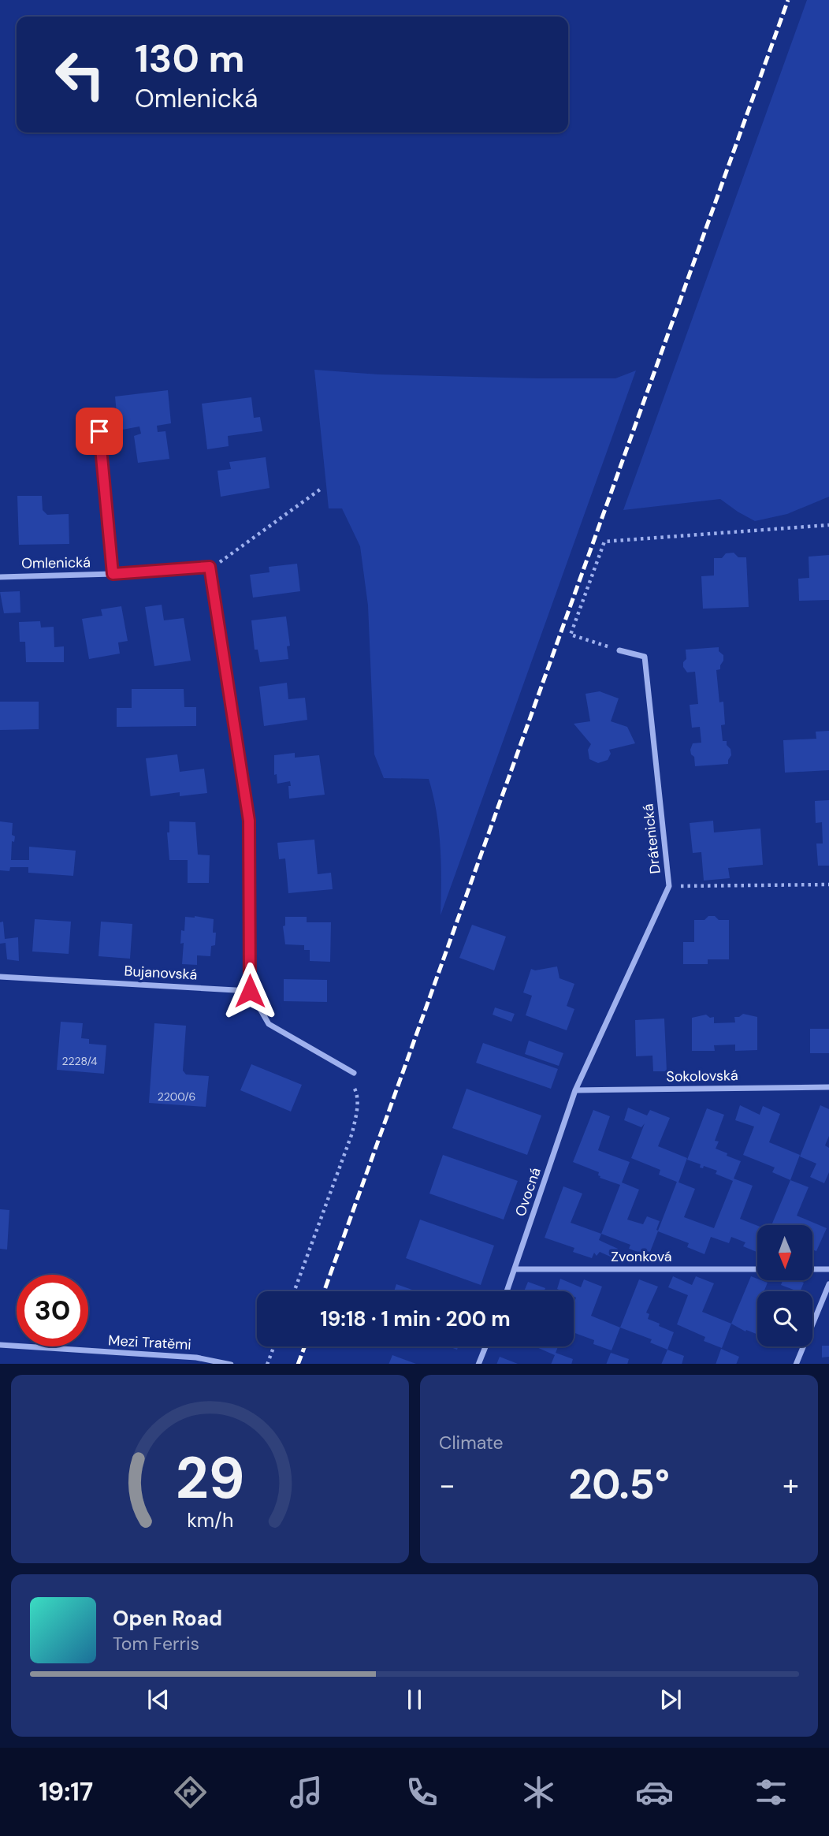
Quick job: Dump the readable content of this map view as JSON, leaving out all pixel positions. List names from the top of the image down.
{
  "streets": {
    "street": [
      "Omlenická",
      "Drátenická",
      "Bujanovská",
      "Sokolovská",
      "Ovocná",
      "Zvonková",
      "Mezi Tratěmi"
    ]
  },
  "crossings": [
    ["Drátenická", "Sokolovská"],
    ["Drátenická", "Ovocná"],
    ["Sokolovská", "Ovocná"],
    ["Ovocná", "Zvonková"]
  ],
  "house_numbers": ["2228/4", "2200/6"],
  "north": "bottom",
  "page": {
    "turn": ["130 m", "Omlenická"],
    "limit": "30",
    "trip": "19:18 · 1 min · 200 m",
    "tile": "Climate",
    "heat": ["−", "20.5°", "+"],
    "song": ["Open Road", "Tom Ferris"],
    "tabs": "19:17",
    "gauge": ["29", "km/h"]
  }
}
